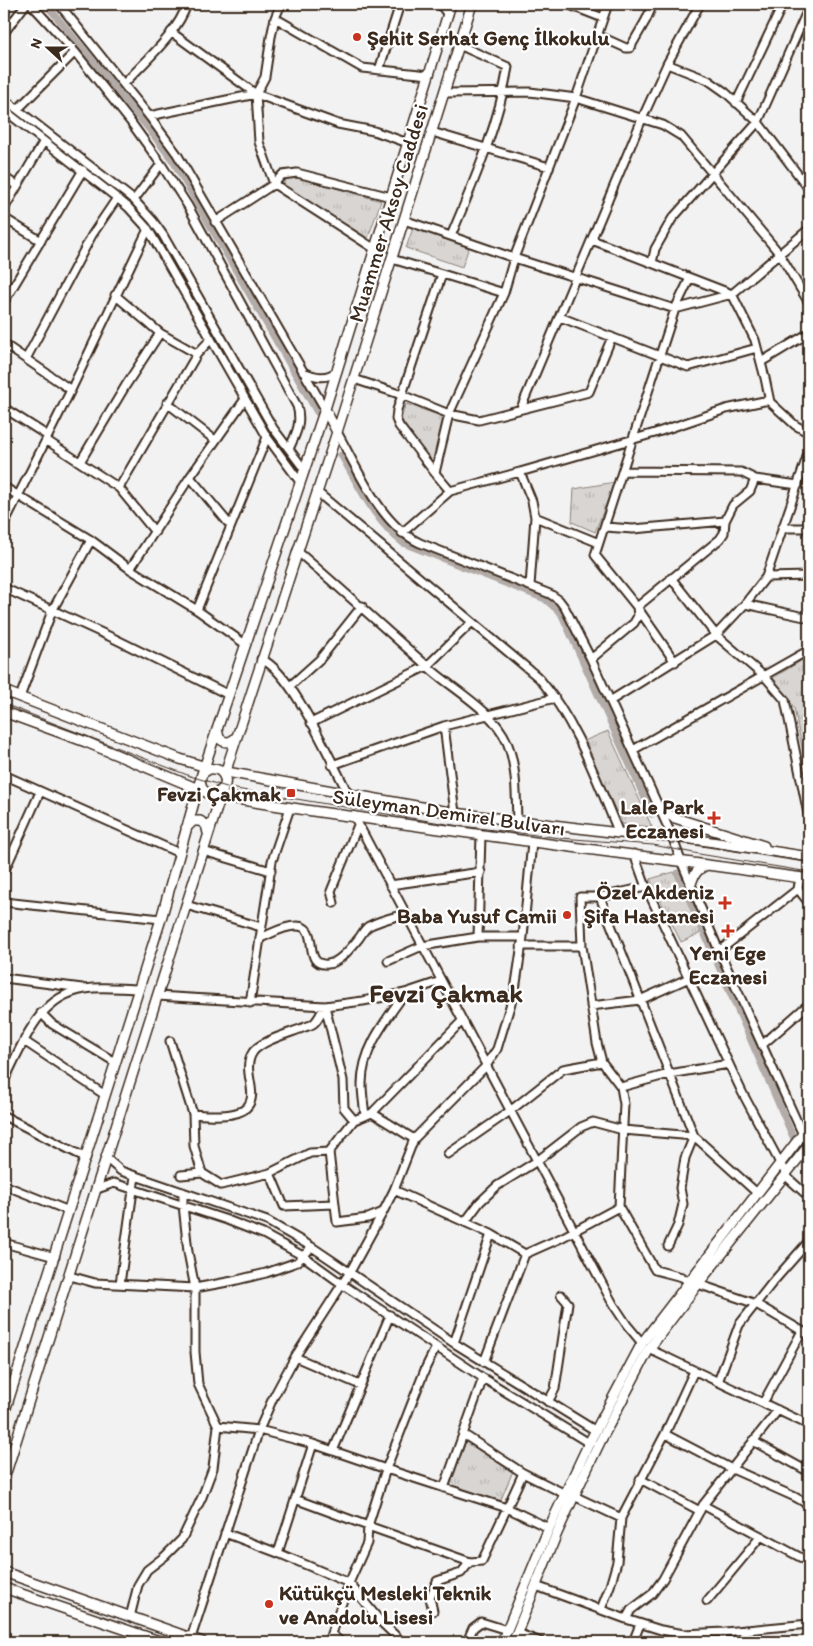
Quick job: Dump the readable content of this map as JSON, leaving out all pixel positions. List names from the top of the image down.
{
  "streets": {
    "main road": ["Muammer Aksoy Caddesi", "Süleyman Demirel Bulvarı"]
  },
  "crossings": [
    ["Muammer Aksoy Caddesi", "Süleyman Demirel Bulvarı"]
  ],
  "districts": ["Fevzi Çakmak"],
  "places": {
    "other": ["Şehit Serhat Genç İlkokulu", "Baba Yusuf Camii", "Kütükçü Mesleki Teknik ve Anadolu Lisesi"],
    "transit": ["Fevzi Çakmak"],
    "health": ["Lale Park Eczanesi", "Özel Akdeniz Şifa Hastanesi", "Yeni Ege Eczanesi"]
  },
  "north": "left"
}
